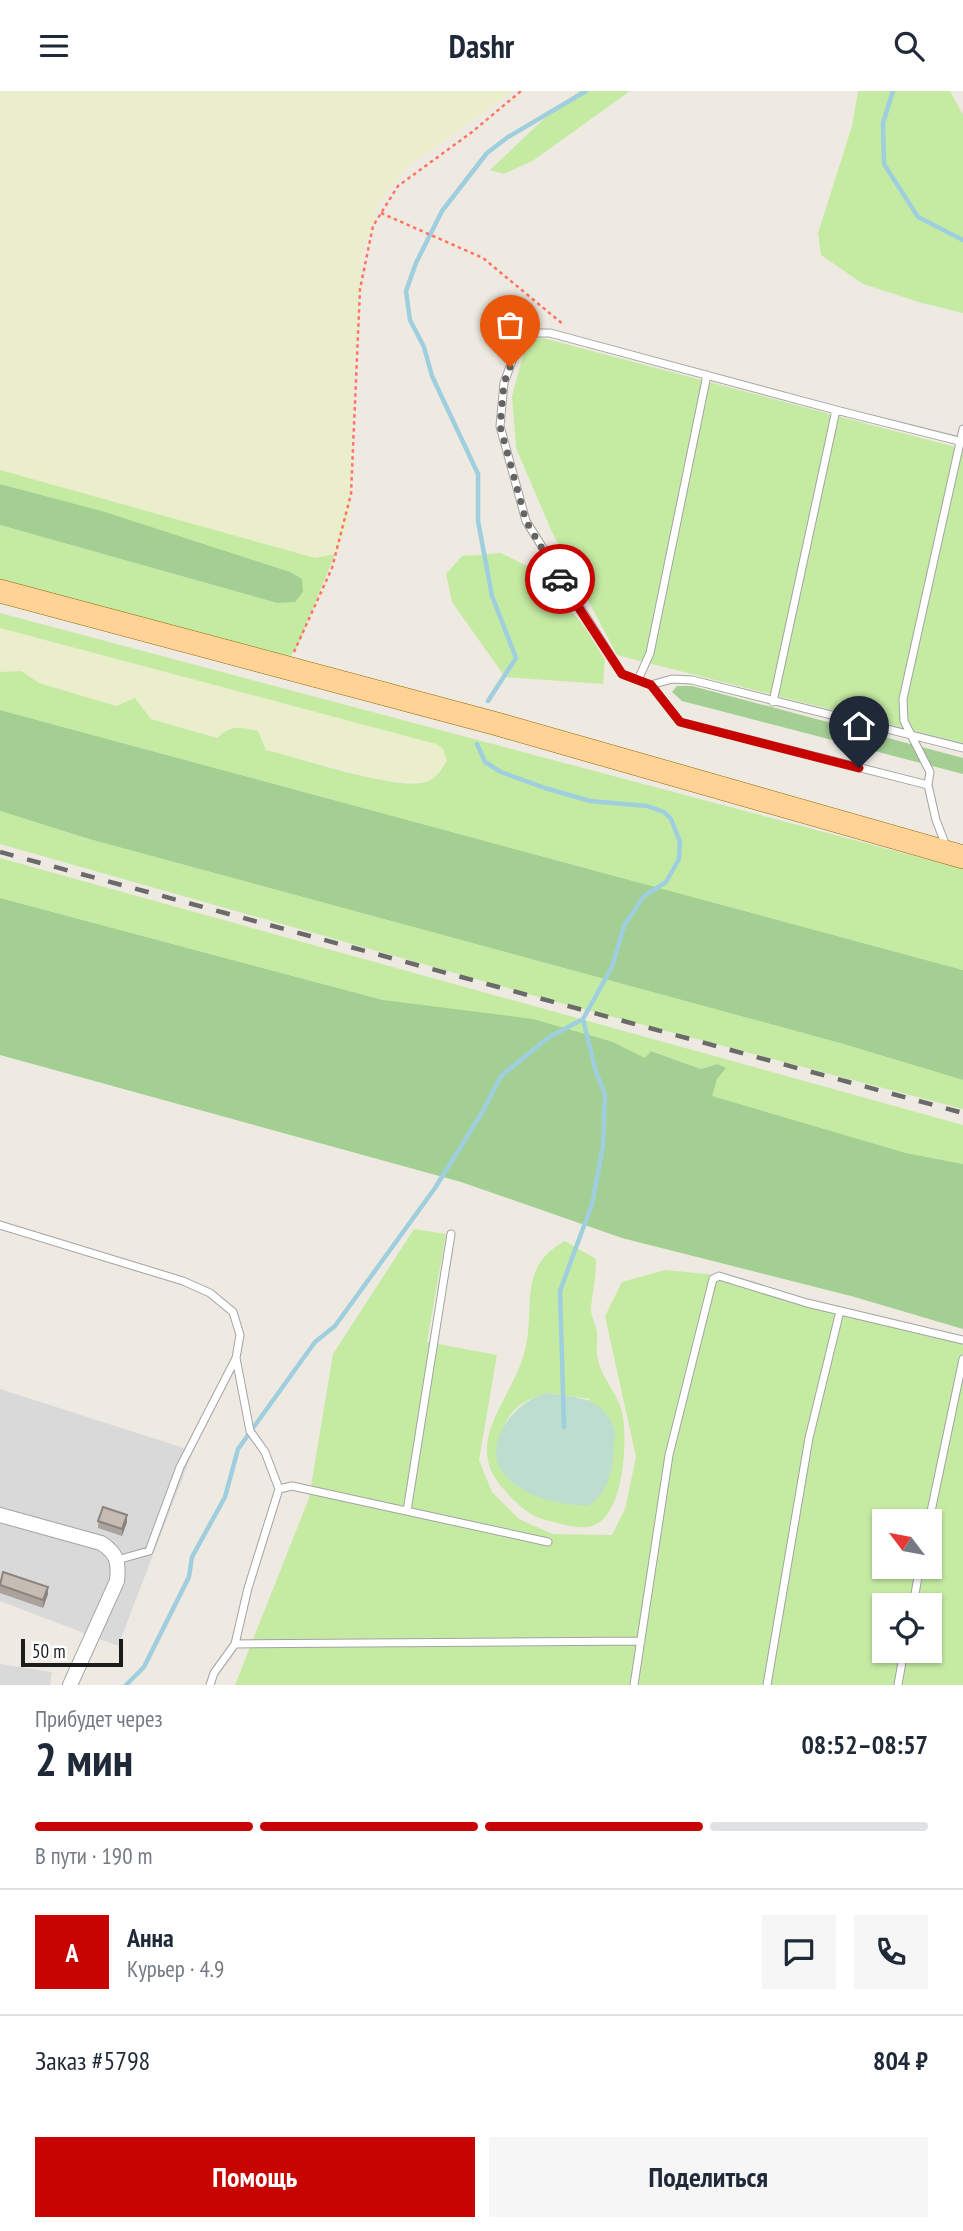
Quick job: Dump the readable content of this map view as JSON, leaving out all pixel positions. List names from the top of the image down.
{
  "scale_bar": "50 m",
  "north": "top left",
  "page": {
    "header": "Dashr",
    "scale": "50 m",
    "heading": ["2 мин", "Прибудет через", "08:52–08:57"],
    "panel": [
      "Анна",
      "Курьер · 4.9",
      "Заказ #5798",
      "804 ₽"
    ],
    "bar": "В пути · 190 m",
    "round": "А",
    "buttons": ["Помощь", "Поделиться"]
  }
}
